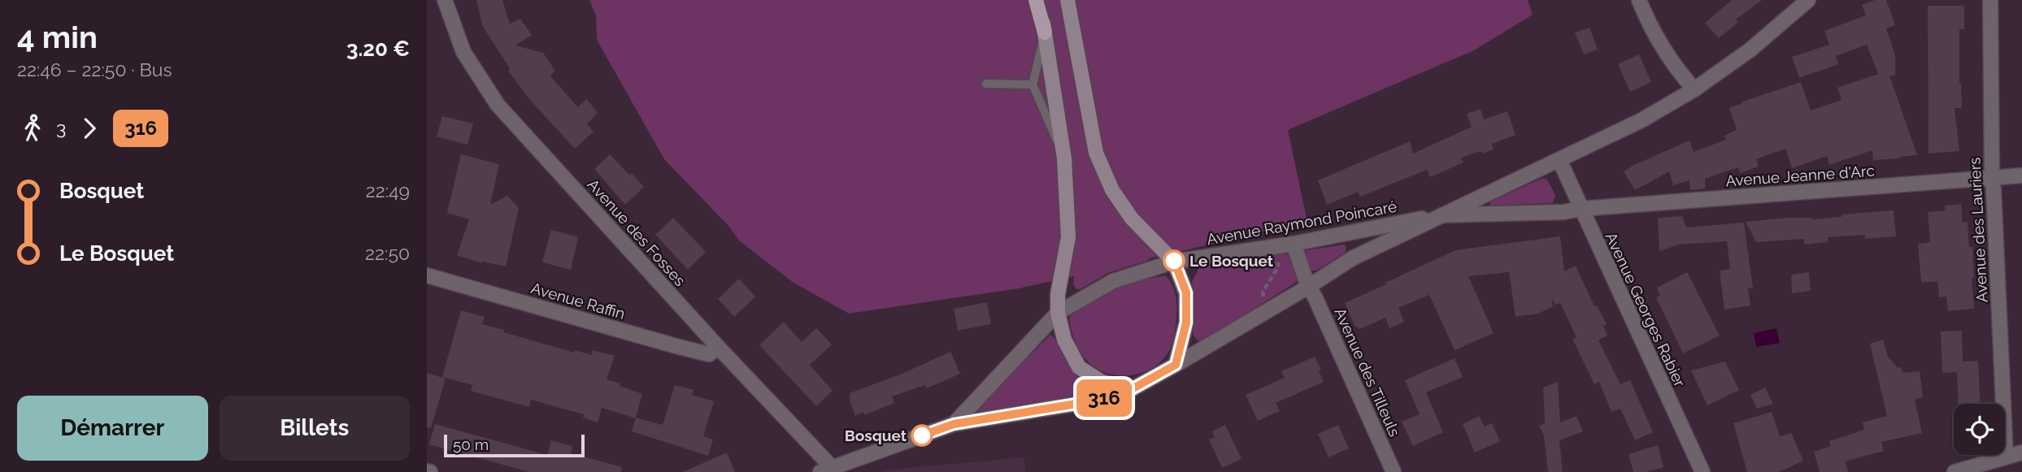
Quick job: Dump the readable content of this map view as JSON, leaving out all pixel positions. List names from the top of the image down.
{
  "streets": {
    "main road": ["Avenue Raymond Poincaré"],
    "street": [
      "Avenue Jeanne d'Arc",
      "Avenue des Lauriers",
      "Avenue des Fosses",
      "Avenue Raffin",
      "Avenue Georges Rabier",
      "Avenue des Tilleuls"
    ]
  },
  "crossings": [
    ["Avenue Jeanne d'Arc", "Avenue Raymond Poincaré"],
    ["Avenue Jeanne d'Arc", "Avenue des Lauriers"],
    ["Avenue Jeanne d'Arc", "Avenue Georges Rabier"],
    ["Avenue Raymond Poincaré", "Avenue des Fosses"],
    ["Avenue Raymond Poincaré", "Avenue Georges Rabier"],
    ["Avenue Raymond Poincaré", "Avenue des Tilleuls"],
    ["Avenue des Fosses", "Avenue Raffin"]
  ],
  "places": ["Le Bosquet", "Bosquet"],
  "lines": ["bus line 316"],
  "scale_bar": "50 m",
  "page": {
    "heading": ["4 min", "22:46 – 22:50 · Bus", "3.20 €"],
    "on_map": "316",
    "legs": ["3", "316"],
    "list": [
      {
        "name": "Bosquet",
        "value": "22:49"
      },
      {
        "name": "Le Bosquet",
        "value": "22:50"
      }
    ],
    "buttons": ["Démarrer", "Billets"],
    "scale": "50 m"
  }
}
